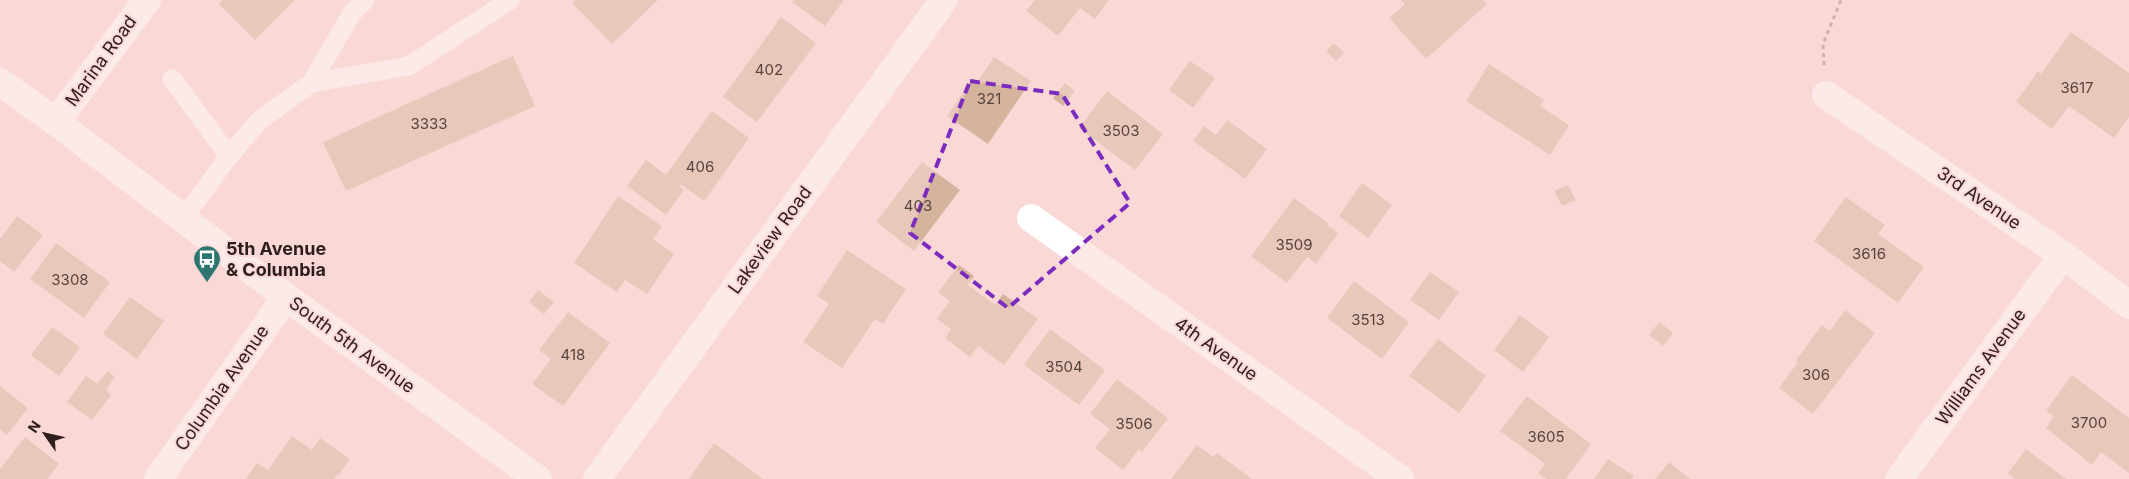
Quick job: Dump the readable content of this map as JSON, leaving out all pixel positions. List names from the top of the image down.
{
  "streets": {
    "street": [
      "Marina Road",
      "3rd Avenue",
      "Lakeview Road",
      "South 5th Avenue",
      "4th Avenue",
      "Williams Avenue",
      "Columbia Avenue"
    ]
  },
  "crossings": [
    ["Marina Road", "South 5th Avenue"],
    ["3rd Avenue", "Williams Avenue"],
    ["South 5th Avenue", "Columbia Avenue"]
  ],
  "places": {
    "bus stop": ["5th Avenue & Columbia"]
  },
  "house_numbers": [
    "402",
    "3617",
    "321",
    "3333",
    "3503",
    "406",
    "403",
    "3509",
    "3616",
    "3308",
    "3513",
    "418",
    "3504",
    "306",
    "3700",
    "3506",
    "3605"
  ],
  "north": "top left"
}
